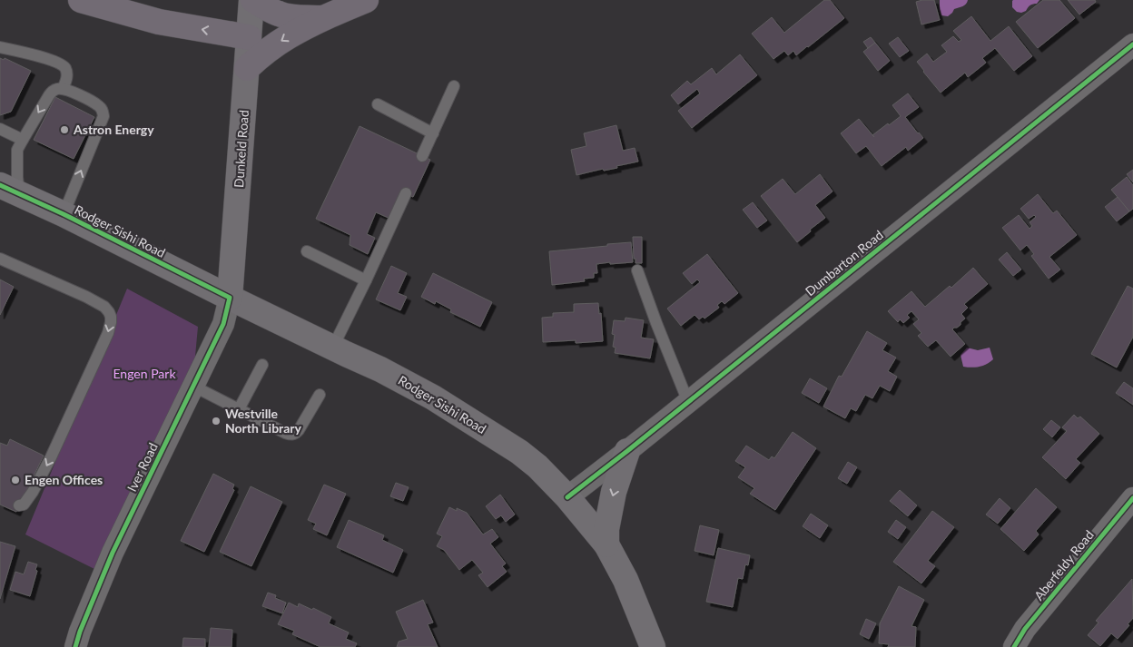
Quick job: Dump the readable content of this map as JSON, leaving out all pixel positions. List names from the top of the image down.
{
  "streets": {
    "main road": ["Dunkeld Road", "Rodger Sishi Road"],
    "street": ["Dumbarton Road", "Iver Road", "Aberfeldy Road"]
  },
  "crossings": [
    ["Dunkeld Road", "Rodger Sishi Road"],
    ["Dunkeld Road", "Iver Road"],
    ["Rodger Sishi Road", "Dumbarton Road"],
    ["Rodger Sishi Road", "Iver Road"]
  ],
  "parks": ["Engen Park"],
  "places": ["Astron Energy", "Westville North Library", "Engen Offices"]
}
